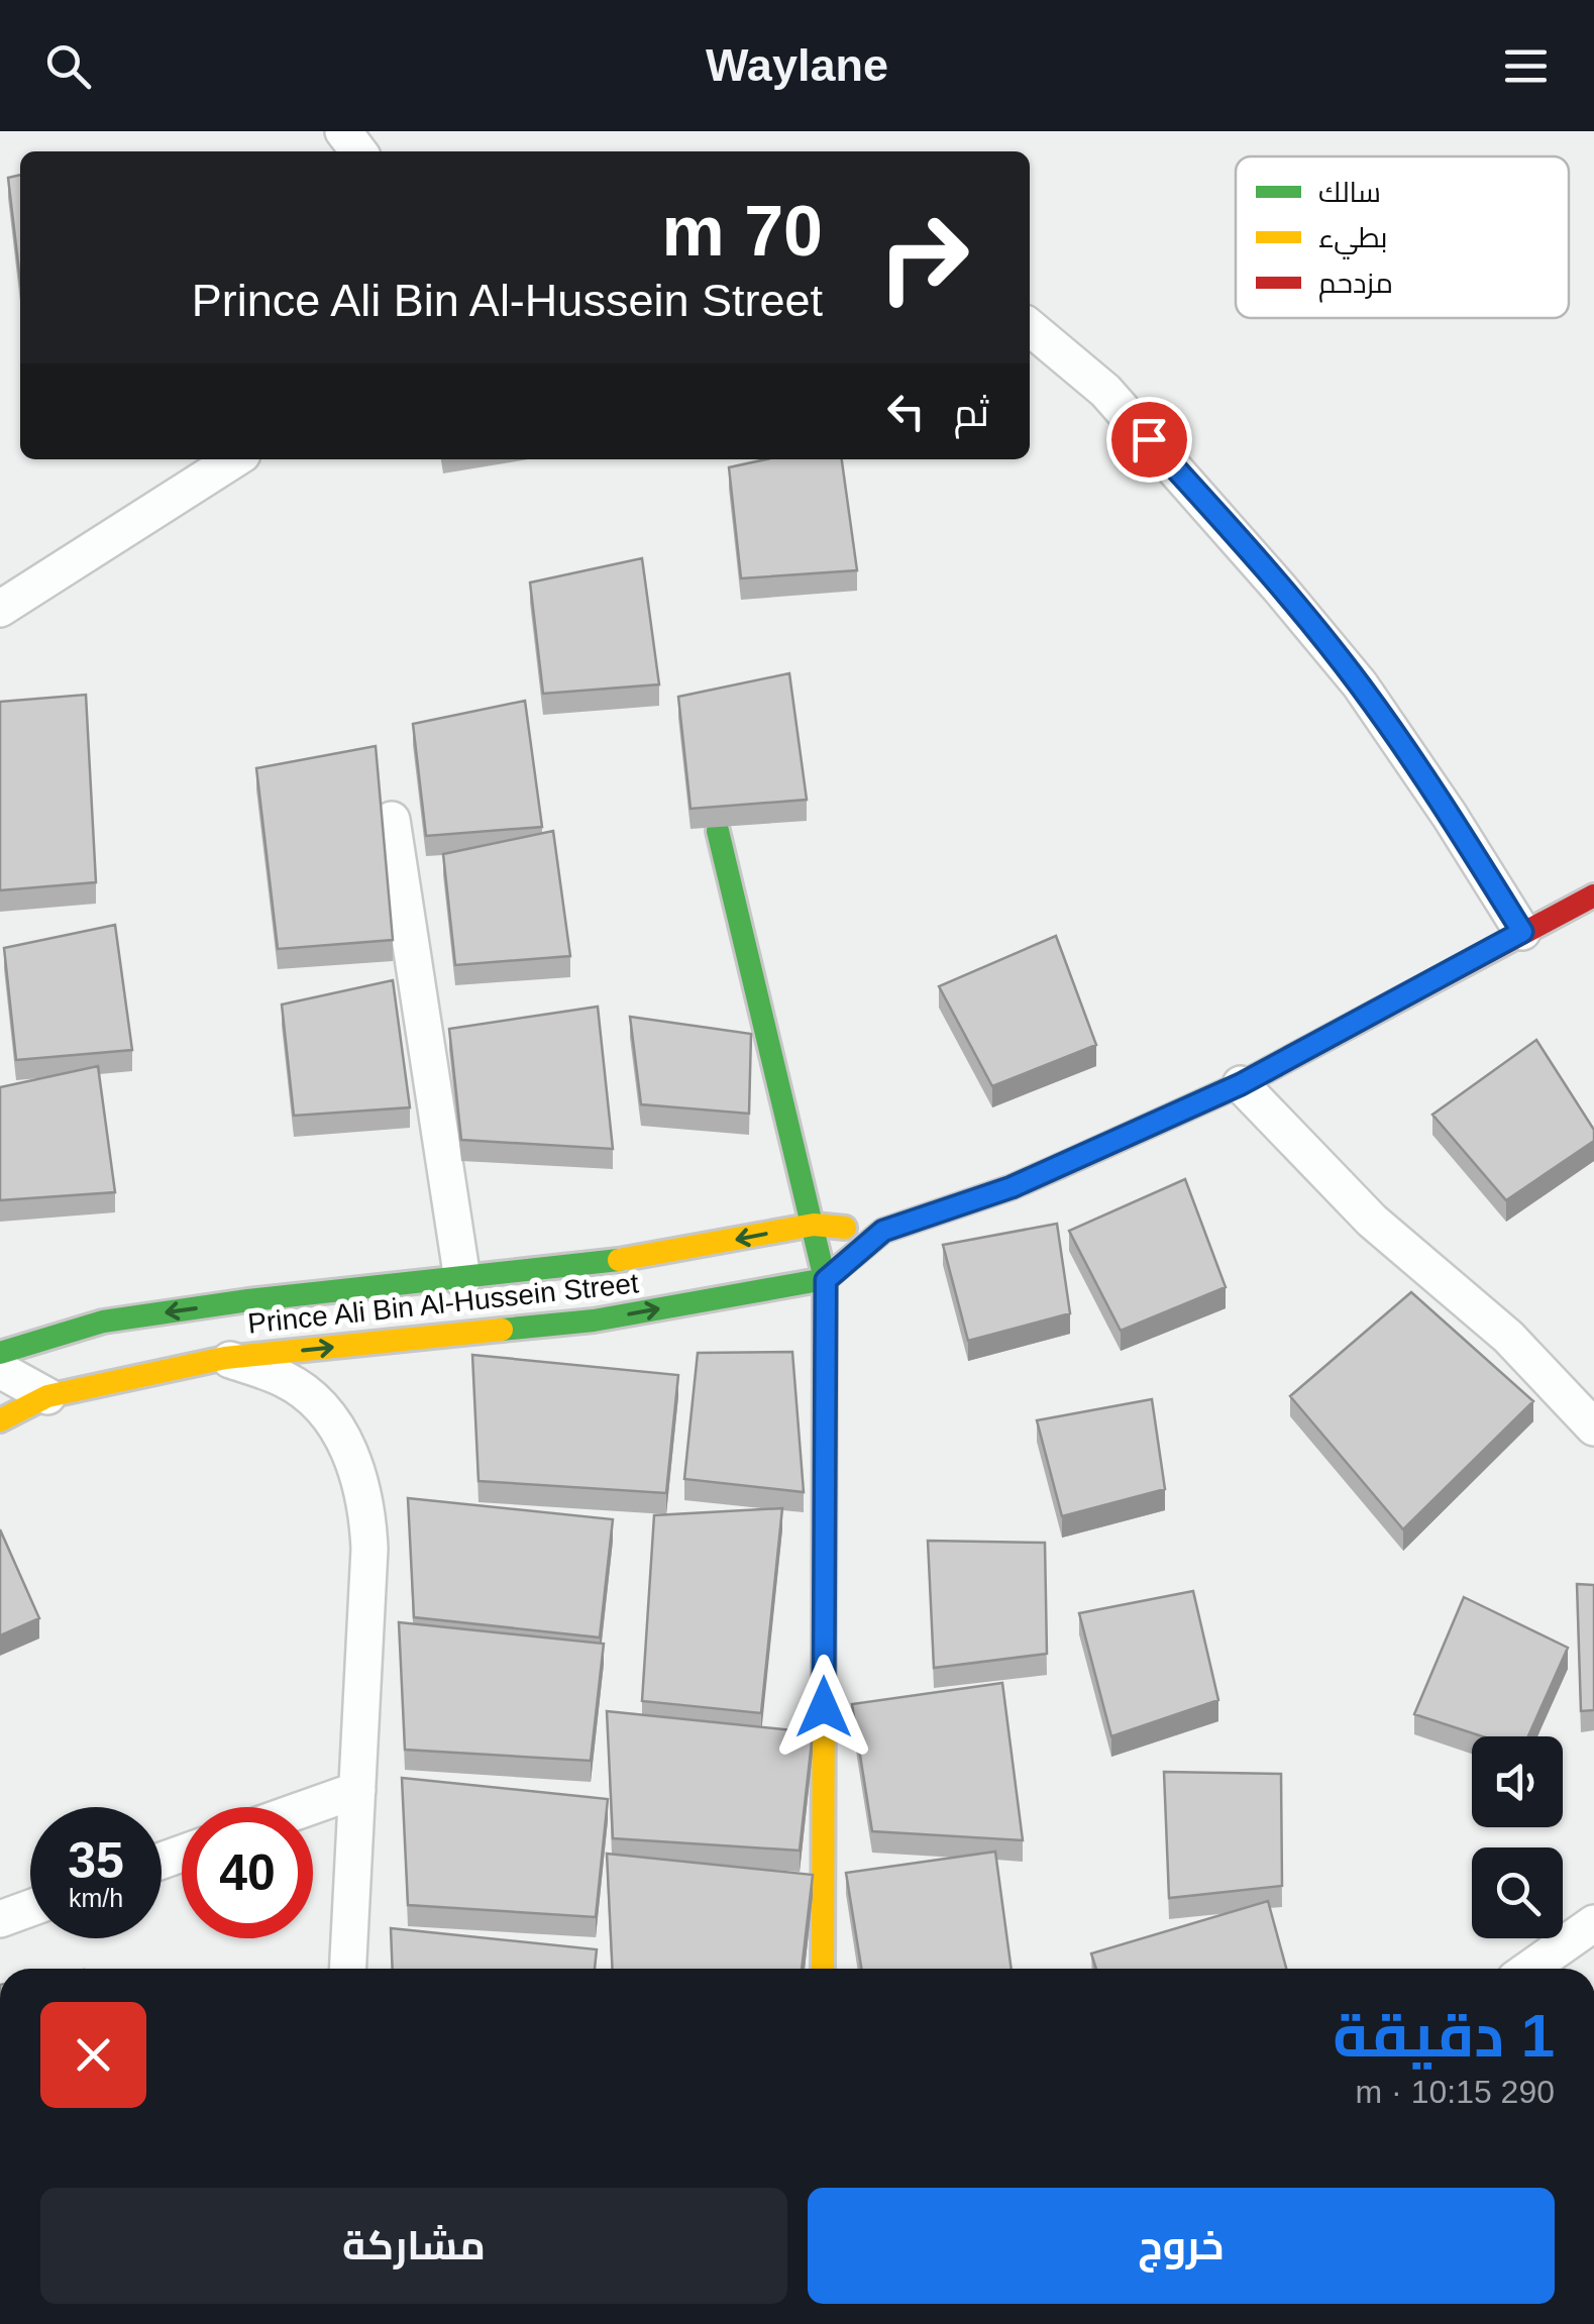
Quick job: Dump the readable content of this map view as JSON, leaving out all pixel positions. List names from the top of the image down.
{
  "streets": {
    "street": ["Prince Ali Bin Al-Hussein Street"]
  },
  "legend": ["سالك", "بطيء", "مزدحم"],
  "page": {
    "header": "Waylane",
    "turn": ["70 m", "Prince Ali Bin Al-Hussein Street"],
    "then": "ثم",
    "speed": "35 km/h",
    "limit": "40",
    "heading": ["1 دقيقة", "290 m · 10:15"],
    "buttons": ["خروج", "مشاركة"]
  }
}
